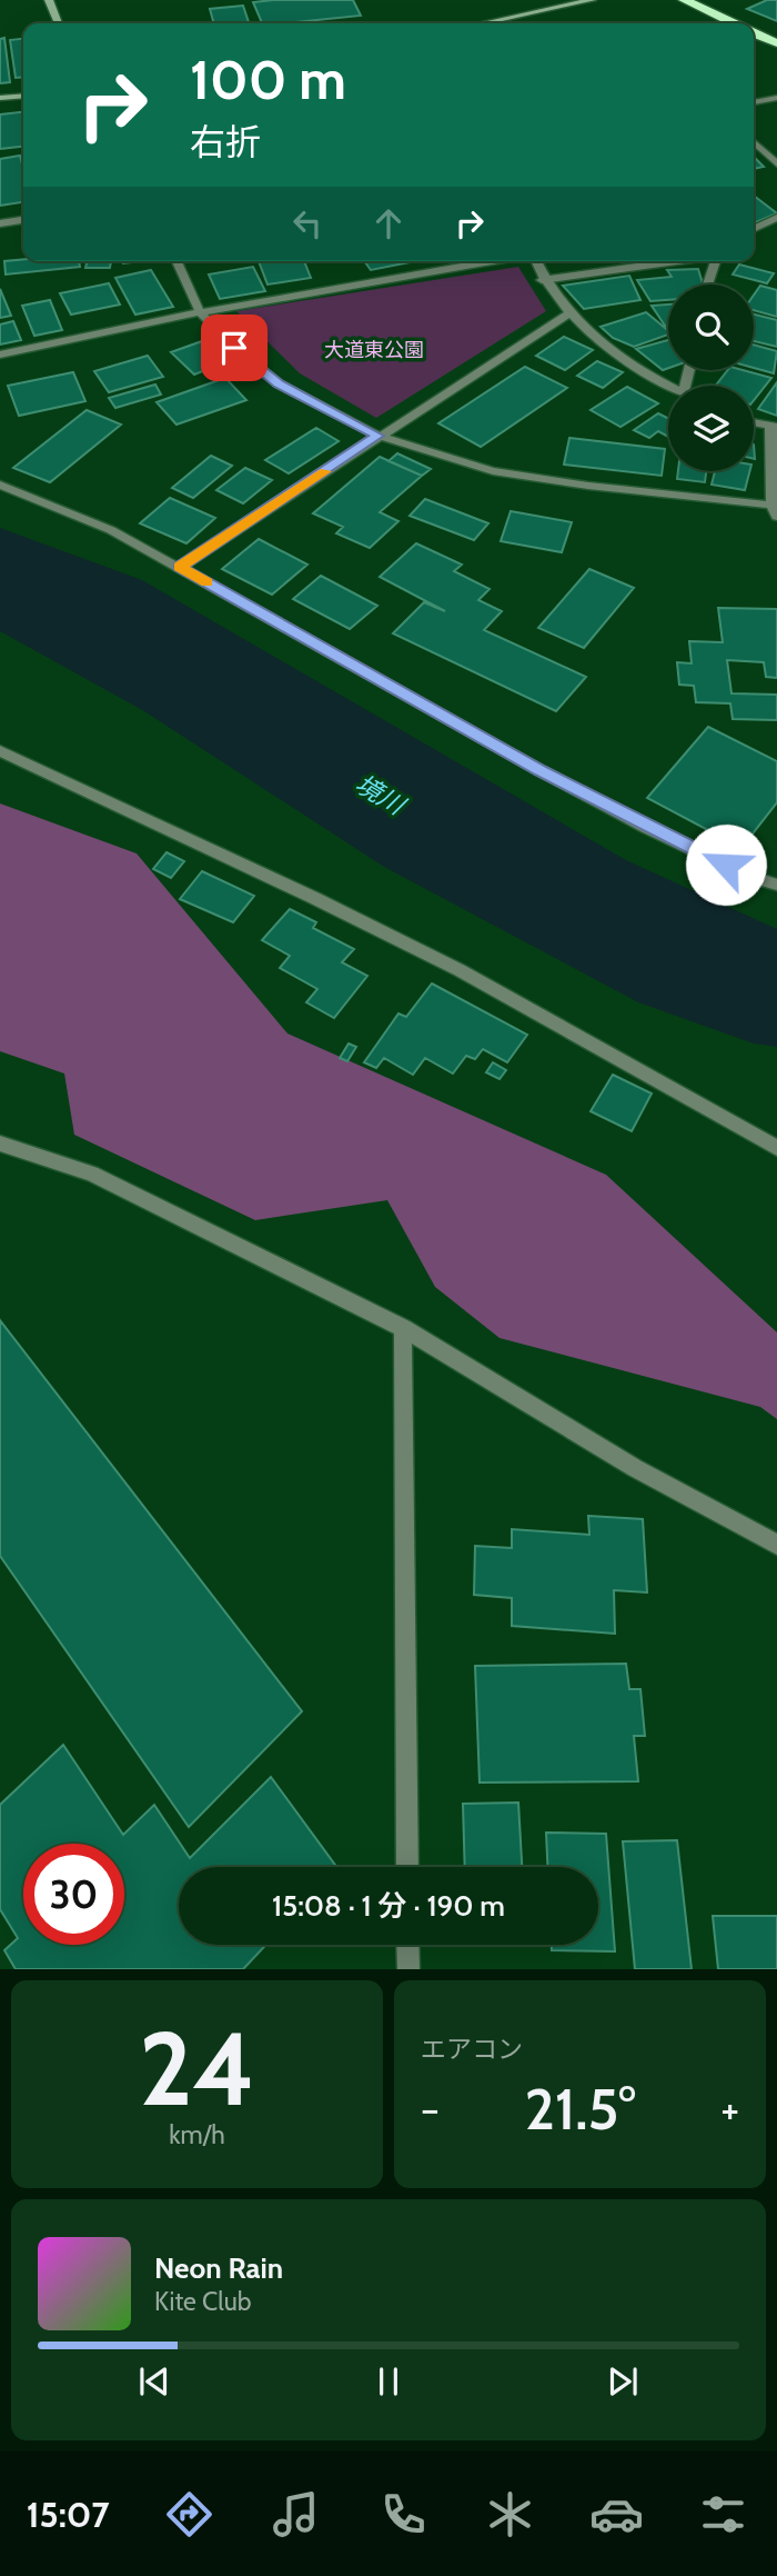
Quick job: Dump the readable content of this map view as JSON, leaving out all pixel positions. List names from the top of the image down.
{
  "water": ["境川"],
  "parks": ["大道東公園"],
  "page": {
    "turn": ["100 m", "右折"],
    "limit": "30",
    "trip": "15:08 · 1 分 · 190 m",
    "tile": [
      ["24", "km/h"],
      "エアコン"
    ],
    "heat": ["−", "21.5°", "+"],
    "song": ["Neon Rain", "Kite Club"],
    "tabs": "15:07"
  }
}
